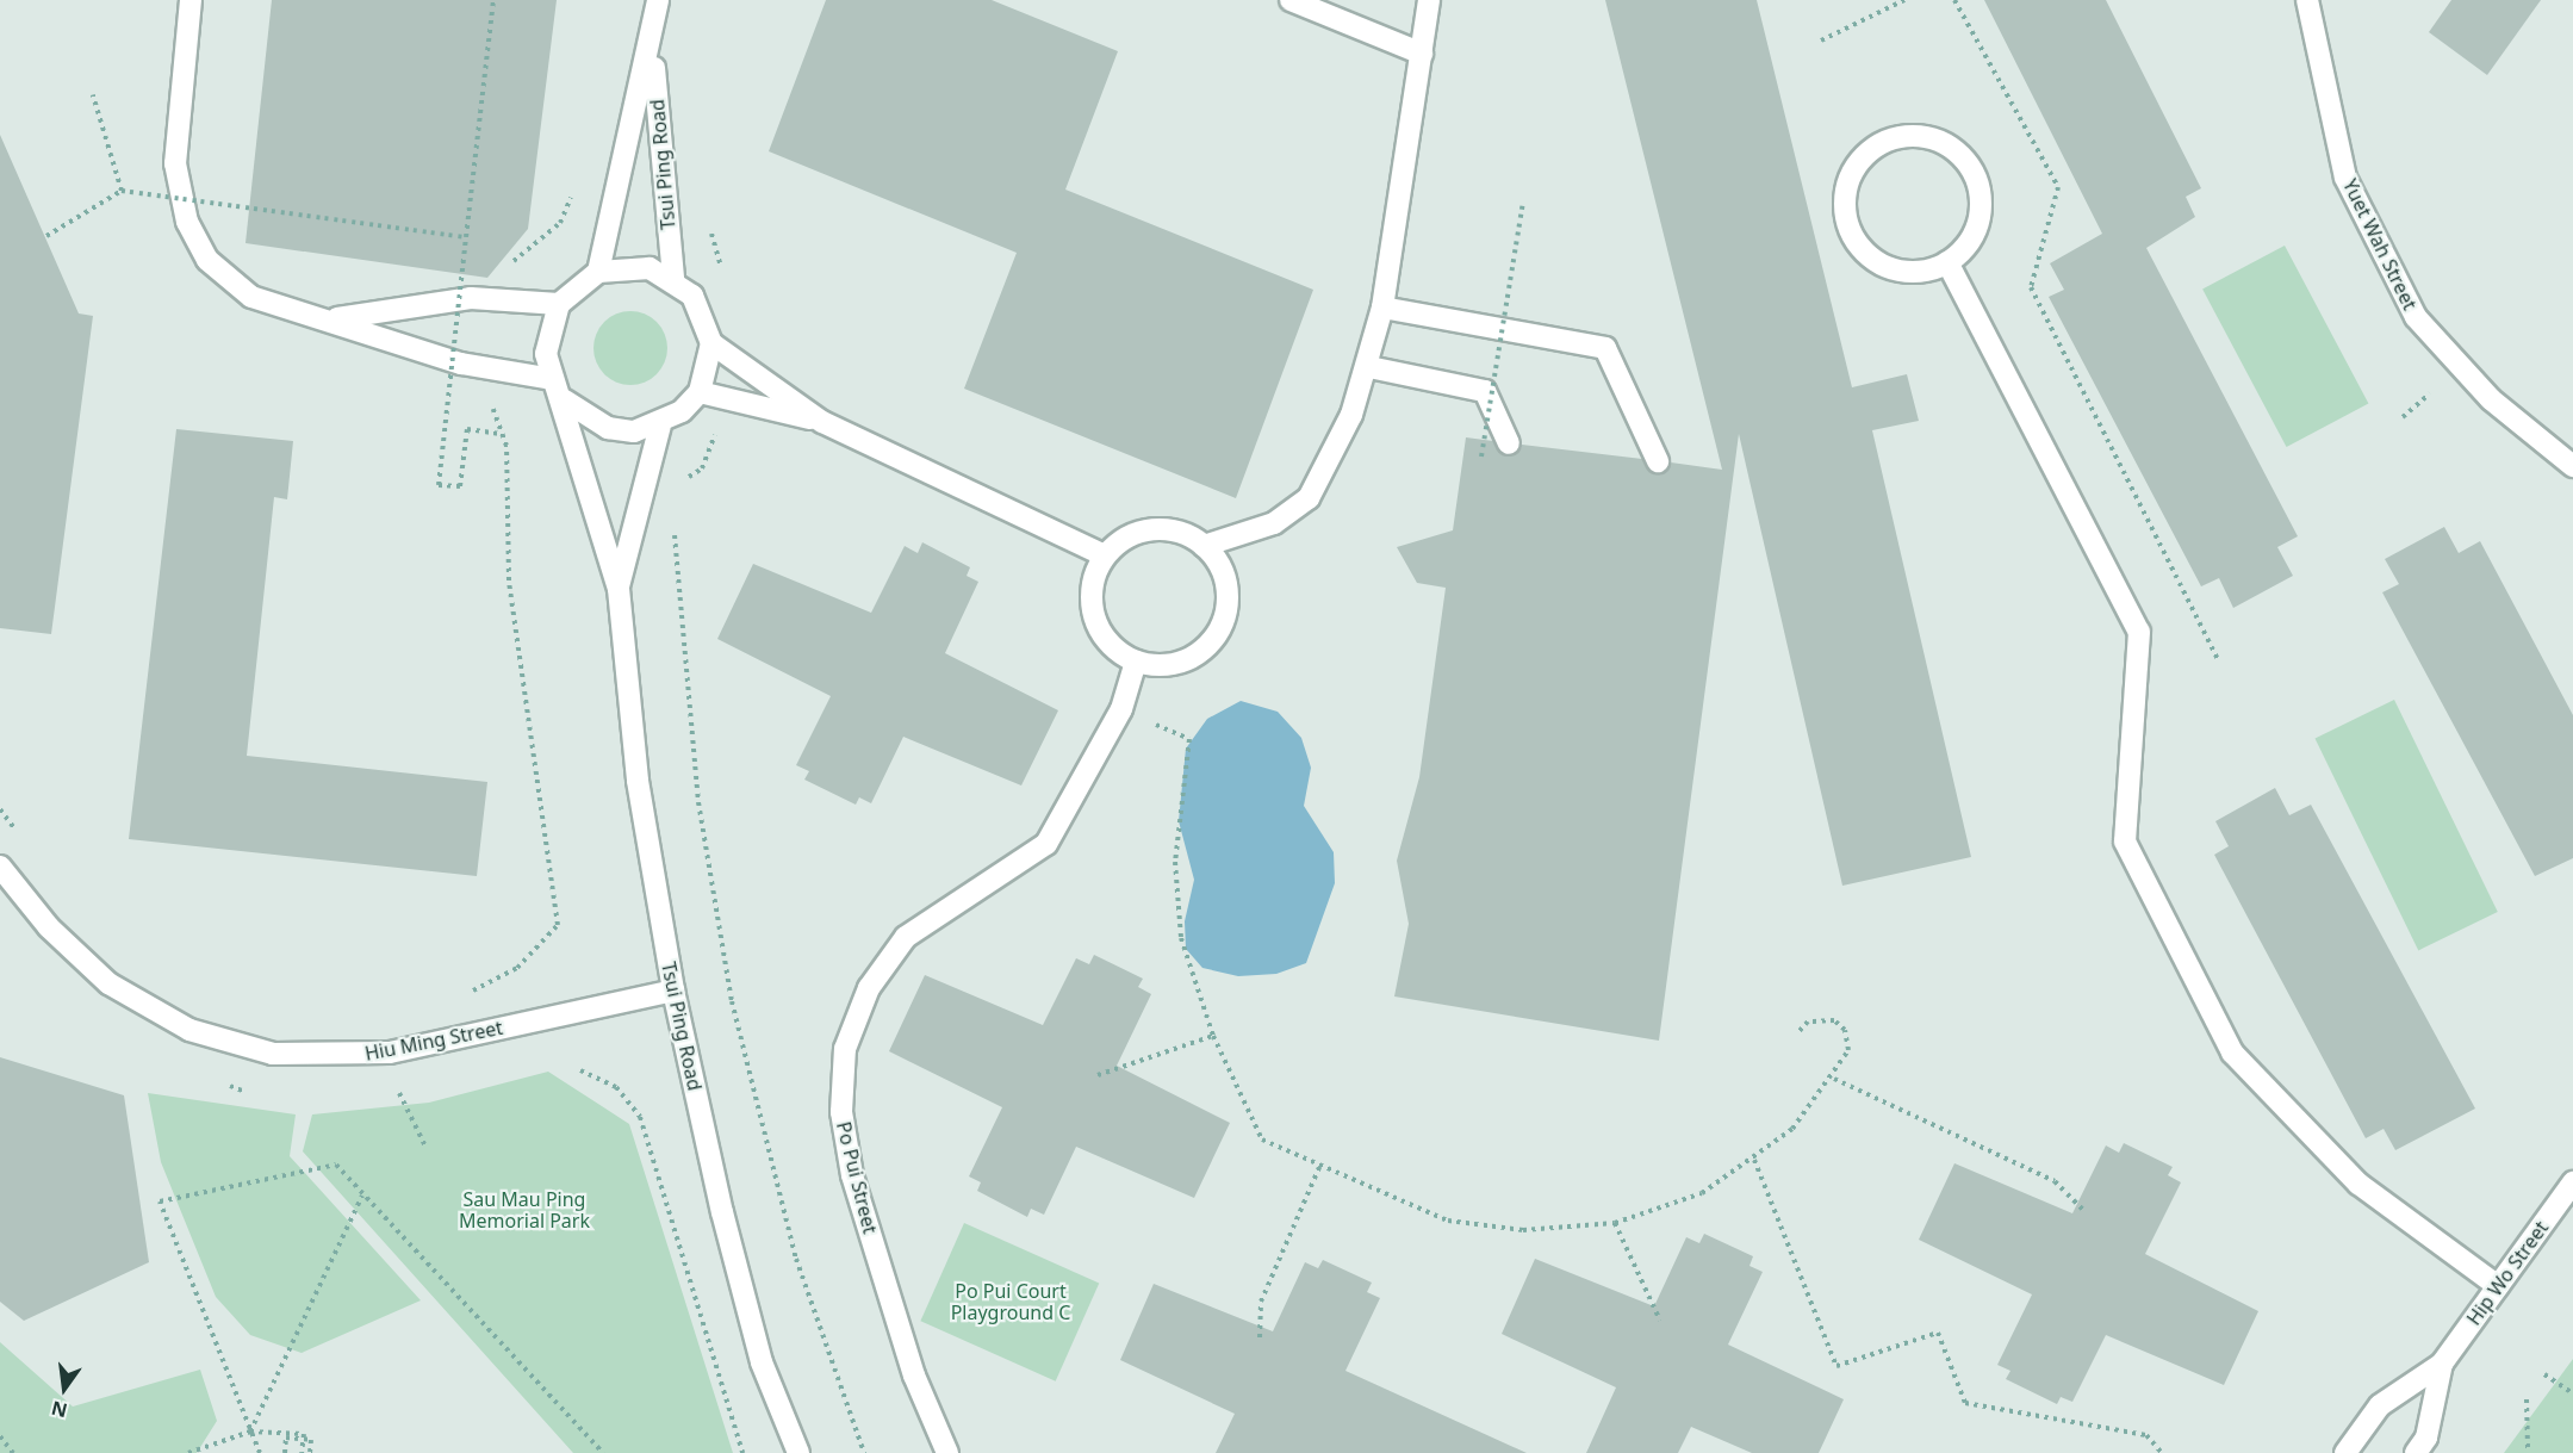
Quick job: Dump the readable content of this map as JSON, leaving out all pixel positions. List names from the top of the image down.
{
  "streets": {
    "street": [
      "Tsui Ping Road",
      "Yuet Wah Street",
      "Hiu Ming Street",
      "Po Pui Street",
      "Hip Wo Street"
    ]
  },
  "crossings": [
    ["Tsui Ping Road", "Hiu Ming Street"]
  ],
  "parks": ["Sau Mau Ping Memorial Park", "Po Pui Court Playground C"],
  "north": "bottom"
}
